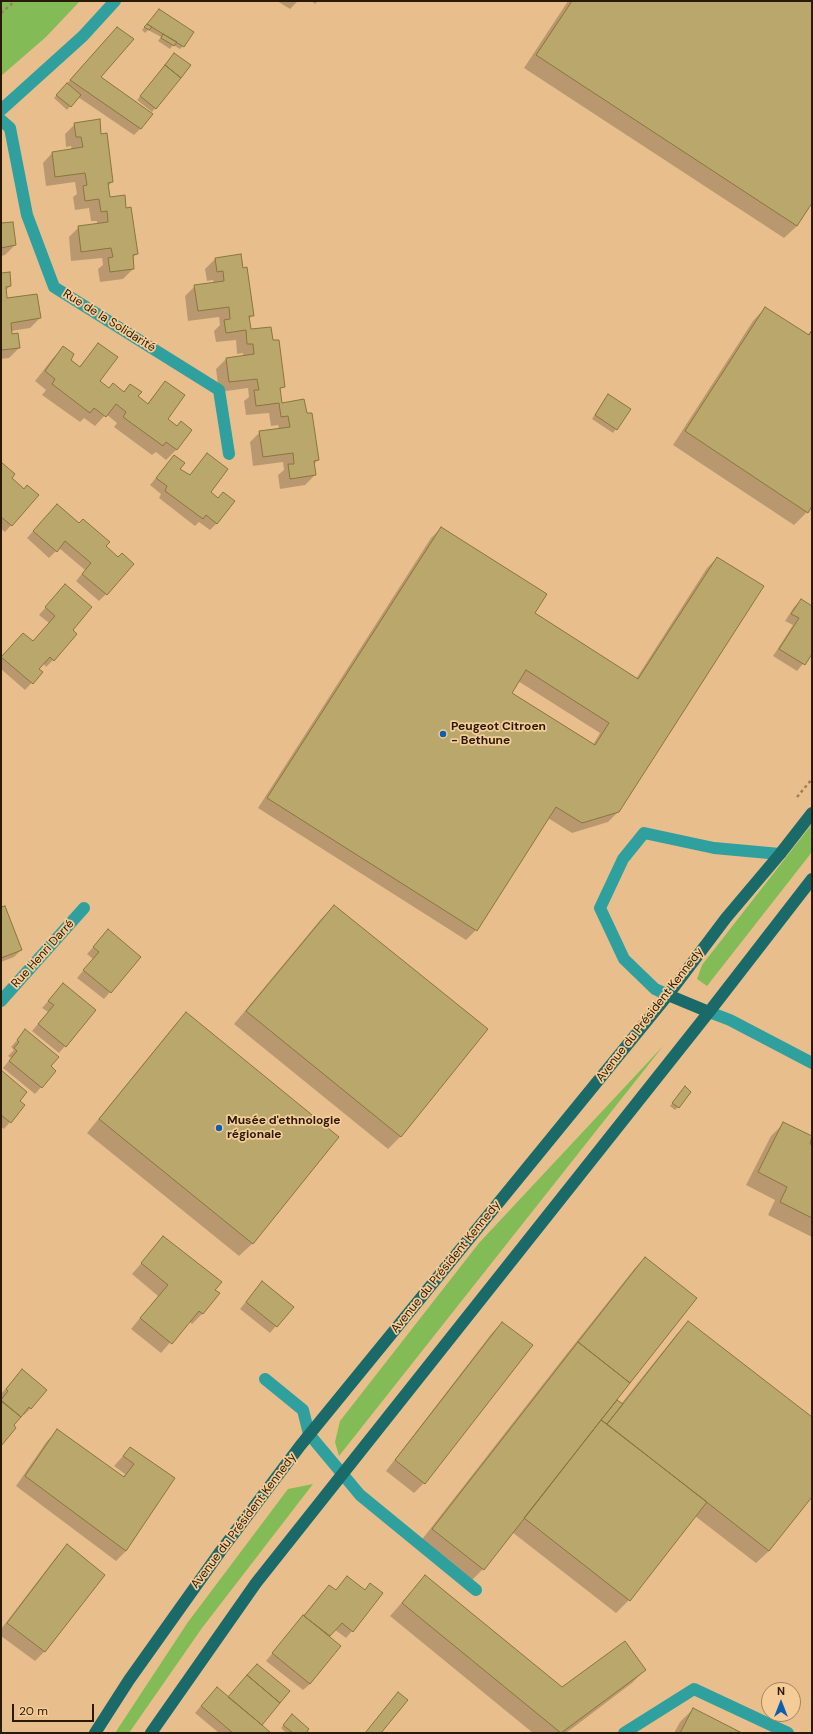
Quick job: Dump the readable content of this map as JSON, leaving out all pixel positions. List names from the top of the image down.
{
  "streets": {
    "main road": ["Avenue du Président Kennedy"],
    "street": ["Rue de la Solidarité", "Rue Henri Darré"]
  },
  "places": ["Peugeot Citroen - Bethune", "Musée d'ethnologie régionale"],
  "scale_bar": "20 m",
  "north": "top"
}
